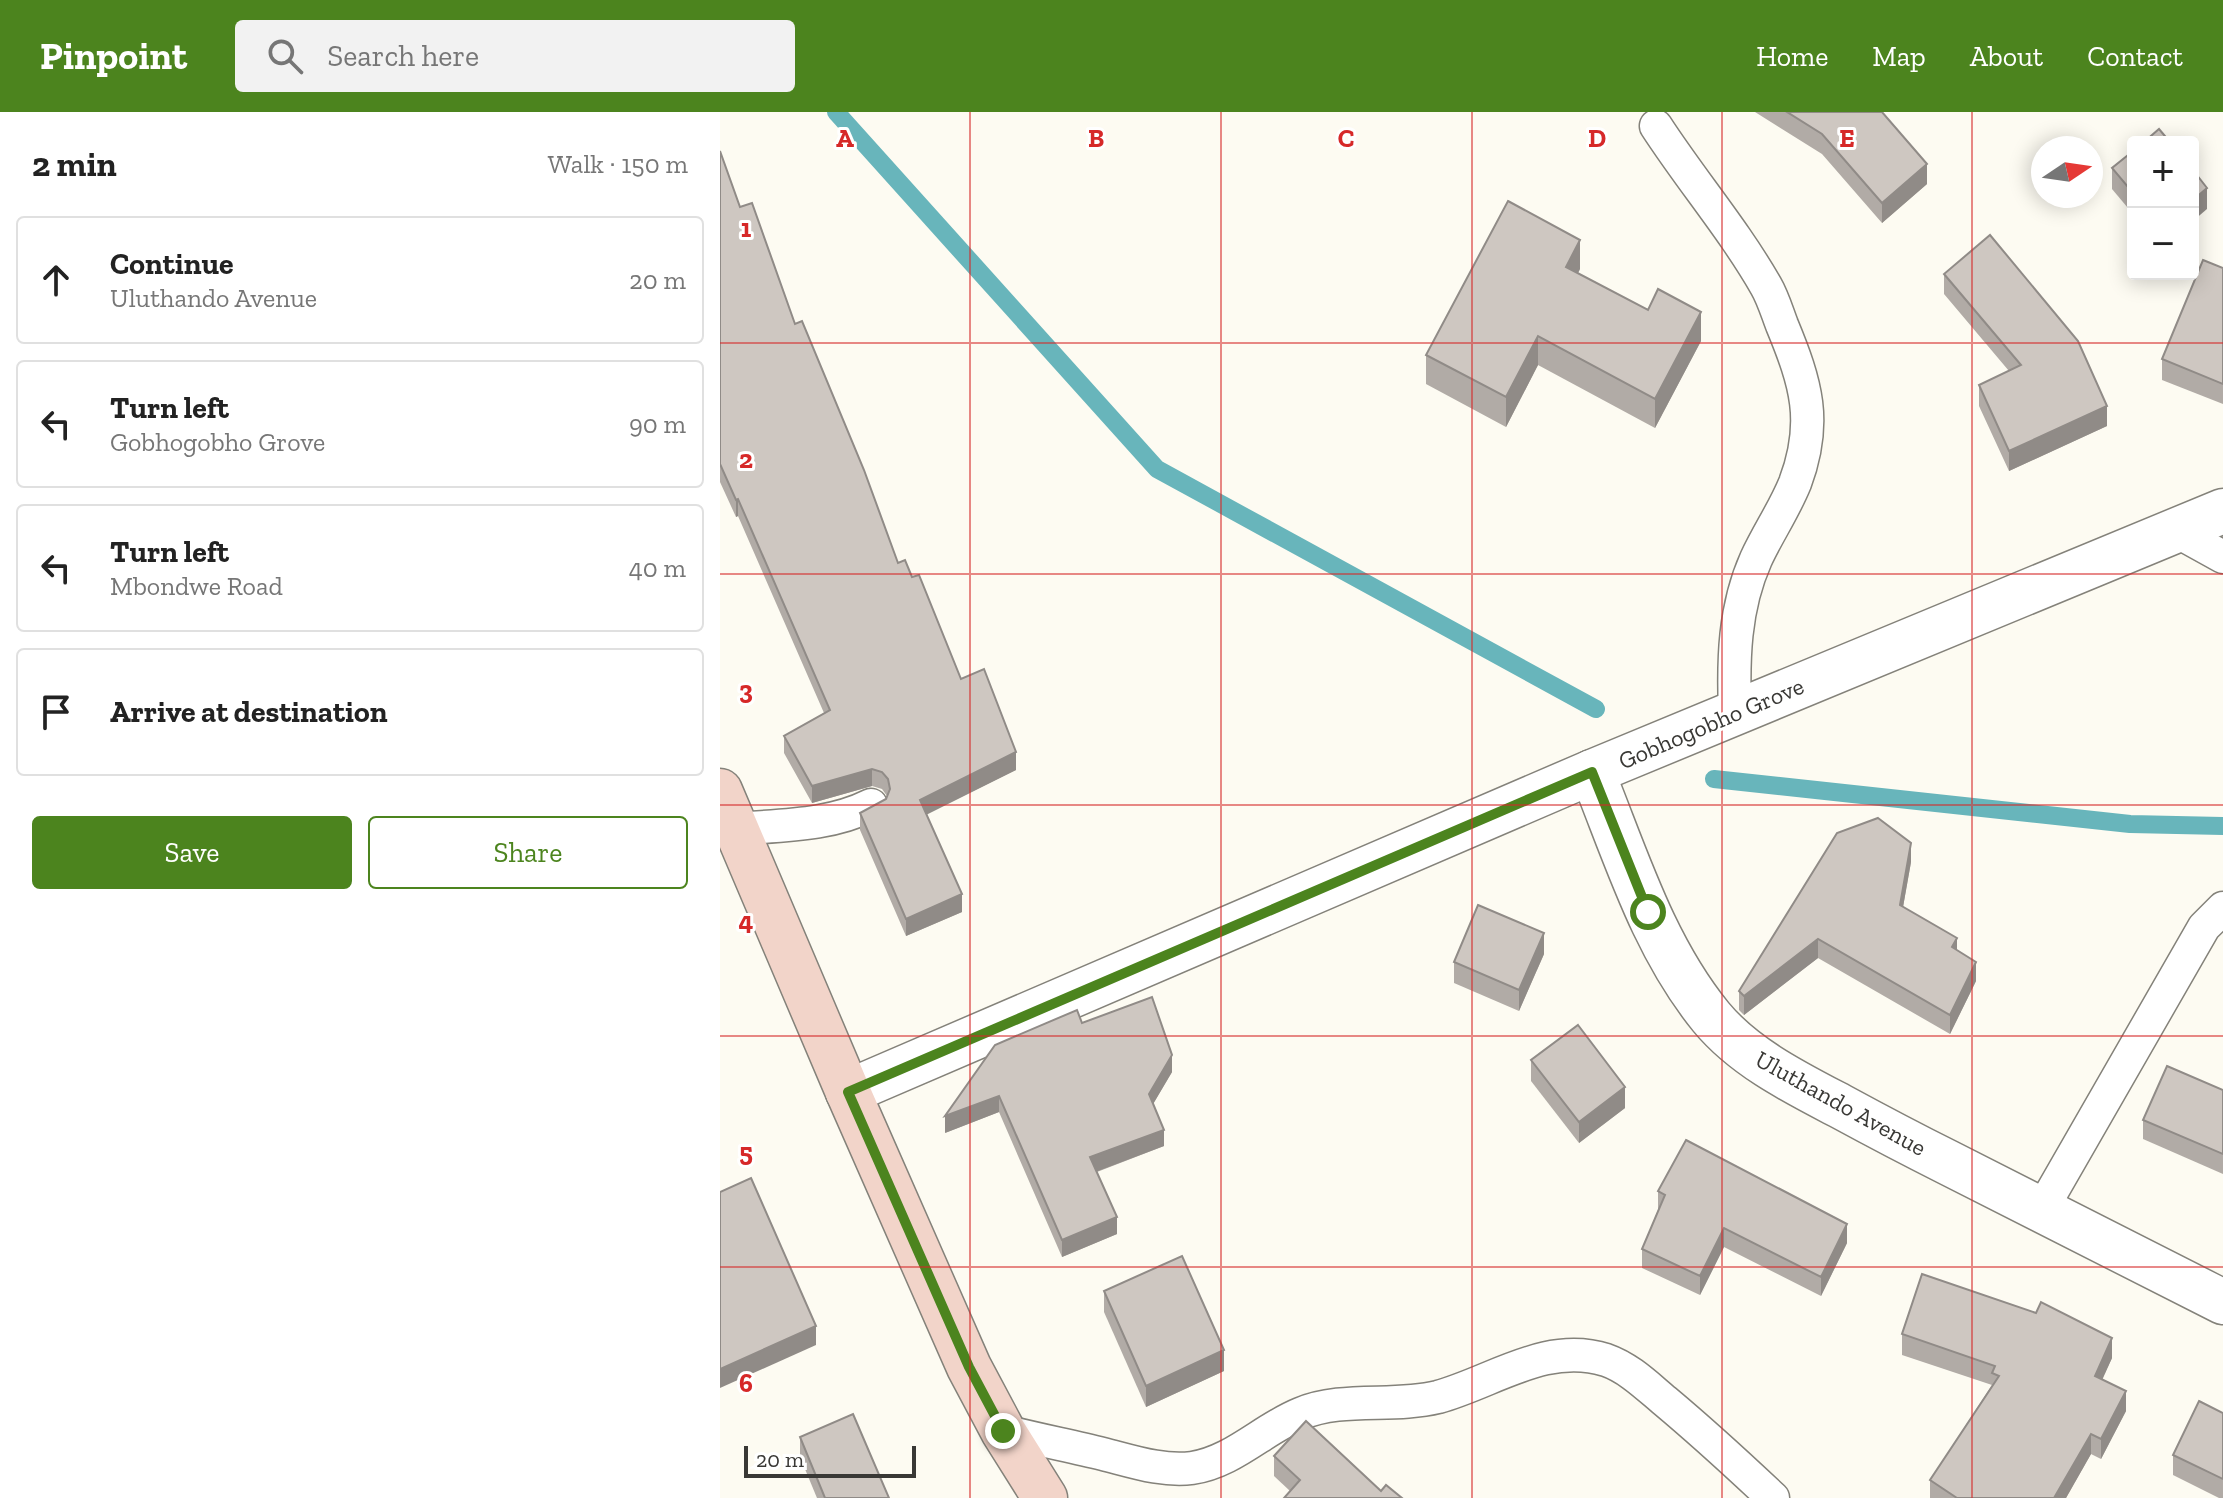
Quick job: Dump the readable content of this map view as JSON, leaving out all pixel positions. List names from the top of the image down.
{
  "streets": {
    "street": ["Gobhogobho Grove", "Uluthando Avenue"]
  },
  "crossings": [
    ["Gobhogobho Grove", "Uluthando Avenue"]
  ],
  "scale_bar": "20 m",
  "north": "right",
  "page": {
    "header": "Pinpoint",
    "search": "Search here",
    "nav": [
      "Home",
      "Map",
      "About",
      "Contact"
    ],
    "heading": ["2 min", "Walk · 150 m"],
    "map_buttons": ["+", "−"],
    "list": [
      ["Continue", "Uluthando Avenue", "20 m"],
      ["Turn left", "Gobhogobho Grove", "90 m"],
      ["Turn left", "Mbondwe Road", "40 m"],
      "Arrive at destination"
    ],
    "buttons": ["Save", "Share"],
    "scale": "20 m"
  },
  "grid": {
    "columns": [
      "A",
      "B",
      "C",
      "D",
      "E"
    ],
    "rows": [
      "1",
      "2",
      "3",
      "4",
      "5",
      "6"
    ]
  }
}
